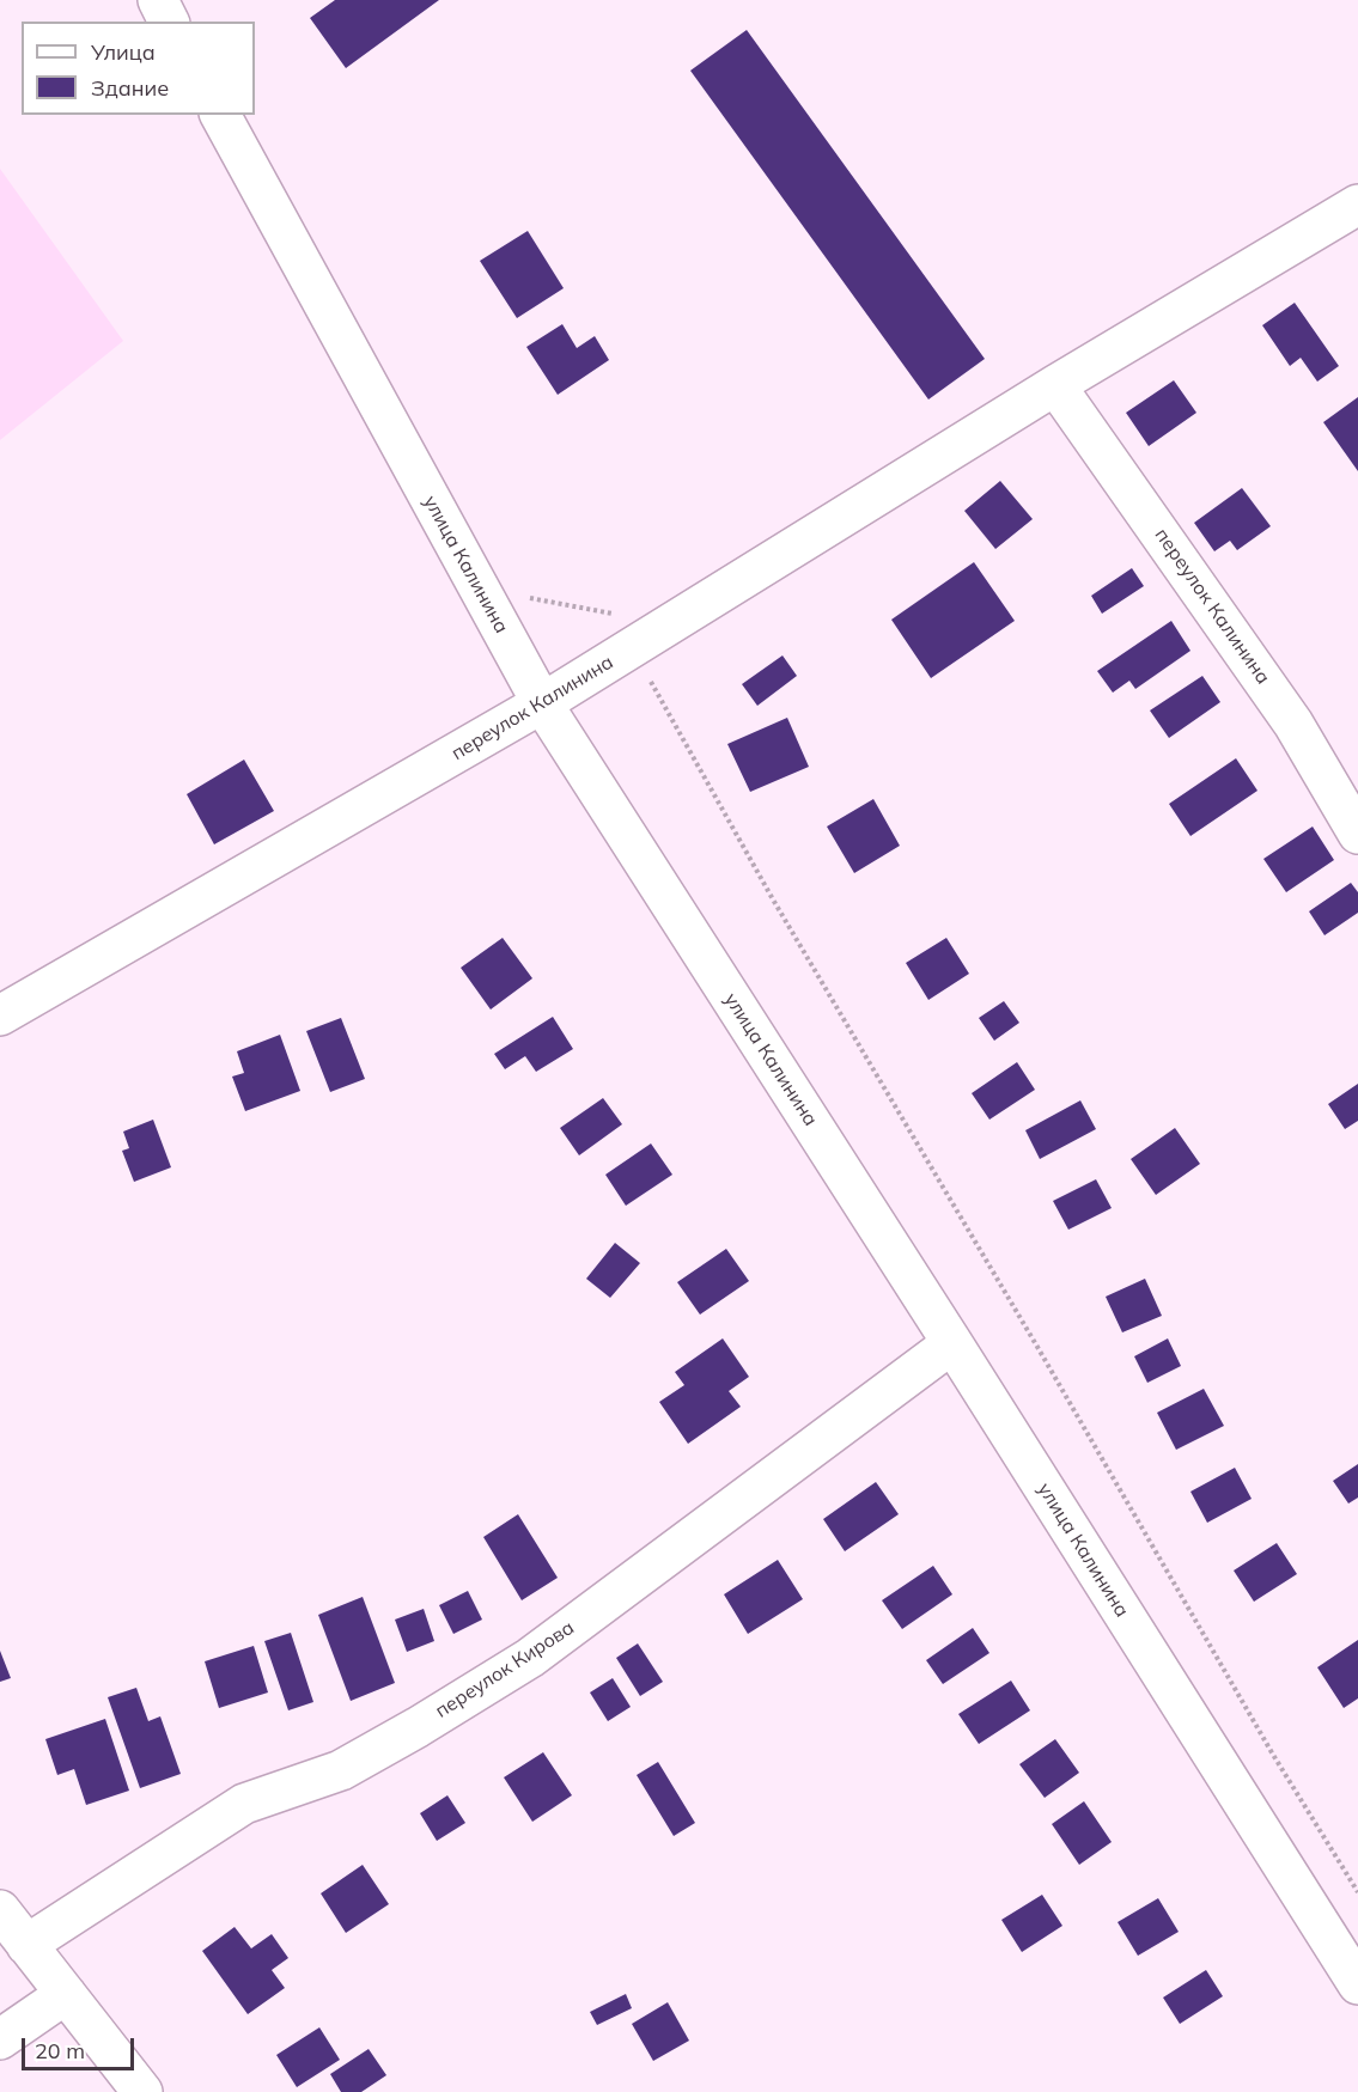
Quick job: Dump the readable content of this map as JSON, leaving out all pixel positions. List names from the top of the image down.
{
  "streets": {
    "street": ["улица Калинина", "переулок Калинина", "переулок Кирова"]
  },
  "crossings": [
    ["улица Калинина", "переулок Калинина"],
    ["улица Калинина", "переулок Кирова"]
  ],
  "legend": ["Улица", "Здание"],
  "scale_bar": "20 m"
}
